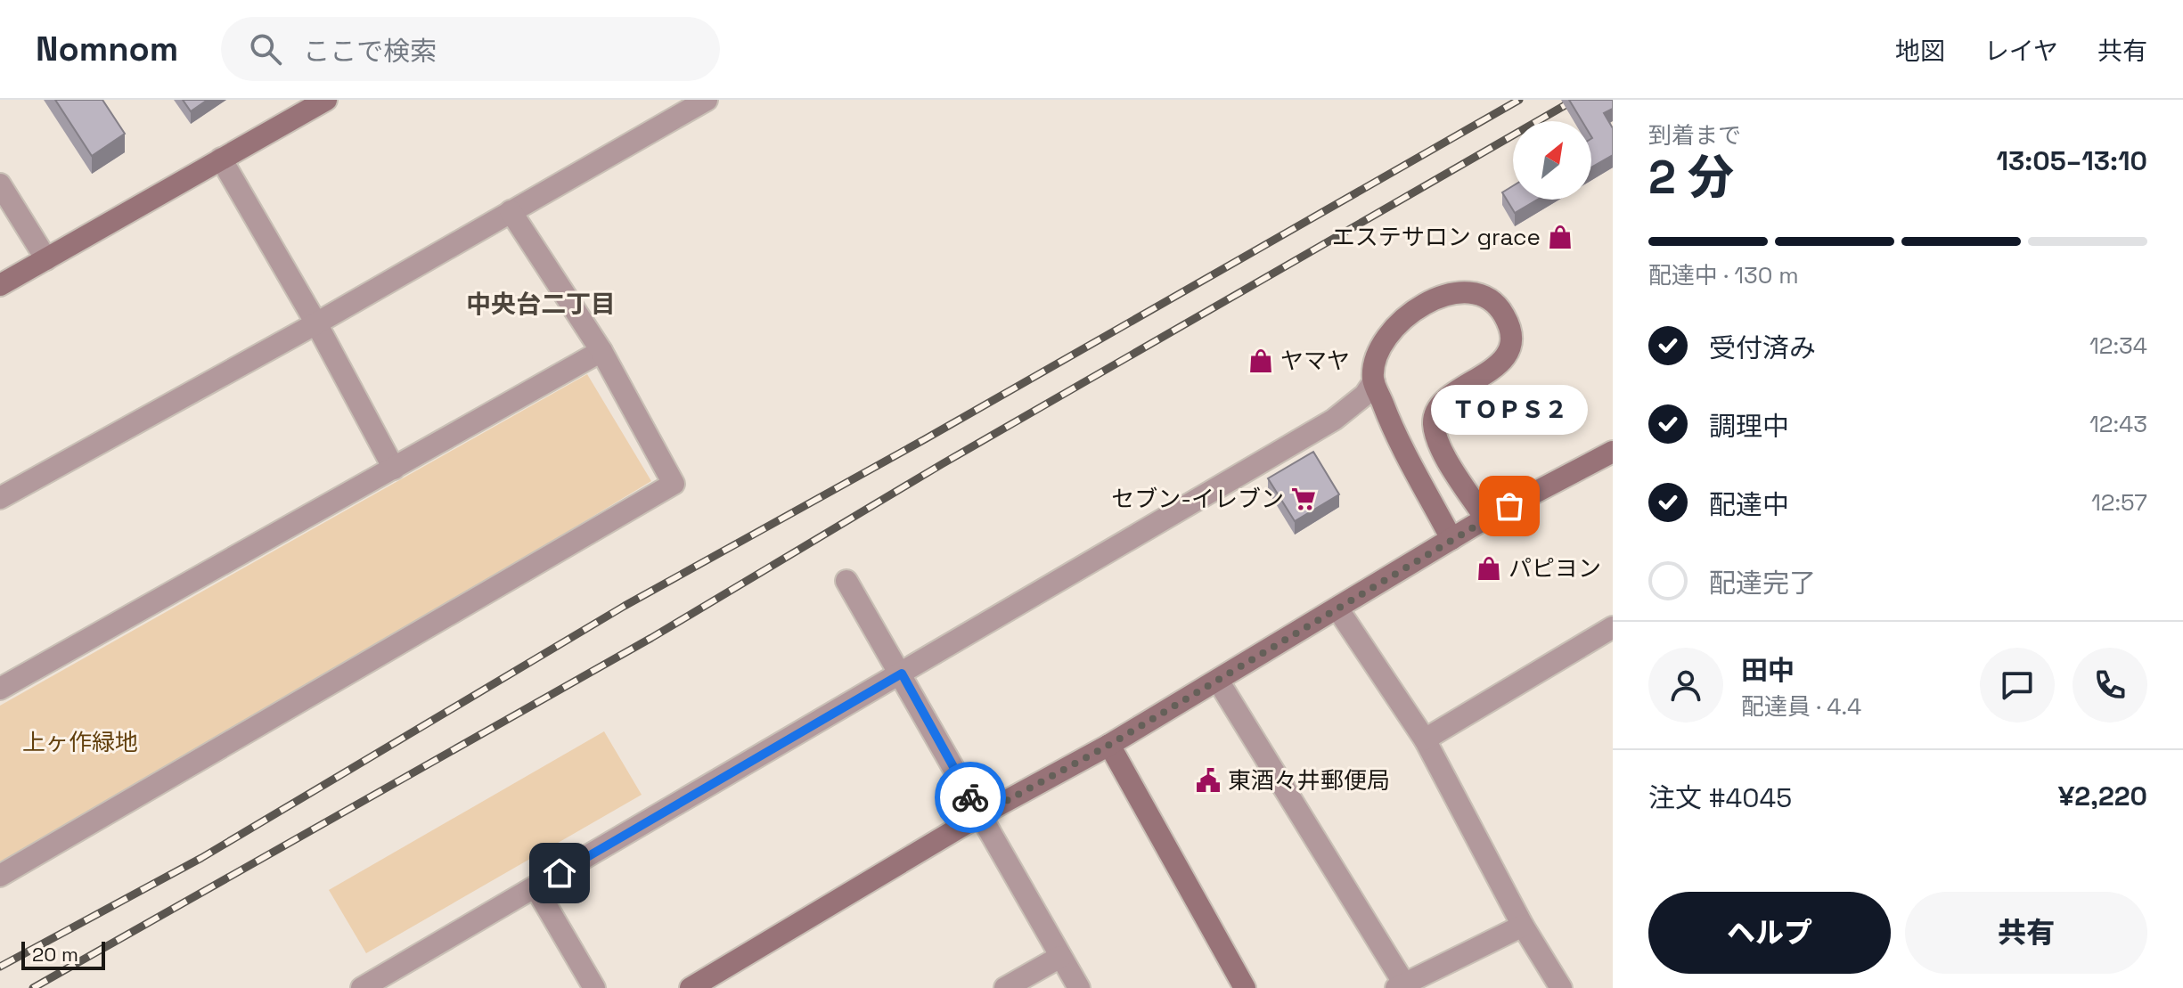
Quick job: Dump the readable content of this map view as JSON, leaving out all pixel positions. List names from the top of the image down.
{
  "districts": ["中央台二丁目"],
  "parks": ["上ヶ作緑地"],
  "places": {
    "shop": ["エステサロン grace", "ヤマヤ", "パピヨン"],
    "supermarket": ["セブン-イレブン"],
    "other": ["ＴＯＰＳ２"],
    "public building": ["東酒々井郵便局"]
  },
  "scale_bar": "20 m",
  "north": "top right",
  "page": {
    "header": "Nomnom",
    "search": "ここで検索",
    "nav": ["地図", "レイヤ", "共有"],
    "heading": ["2 分", "到着まで", "13:05–13:10"],
    "panel": [
      "田中",
      "配達員 · 4.4",
      "注文 #4045",
      "¥2,220"
    ],
    "bar": "配達中 · 130 m",
    "list": [
      ["受付済み", "12:34"],
      ["調理中", "12:43"],
      ["配達中", "12:57"],
      "配達完了"
    ],
    "bubble": "ＴＯＰＳ２",
    "buttons": ["ヘルプ", "共有"],
    "scale": "20 m"
  }
}
